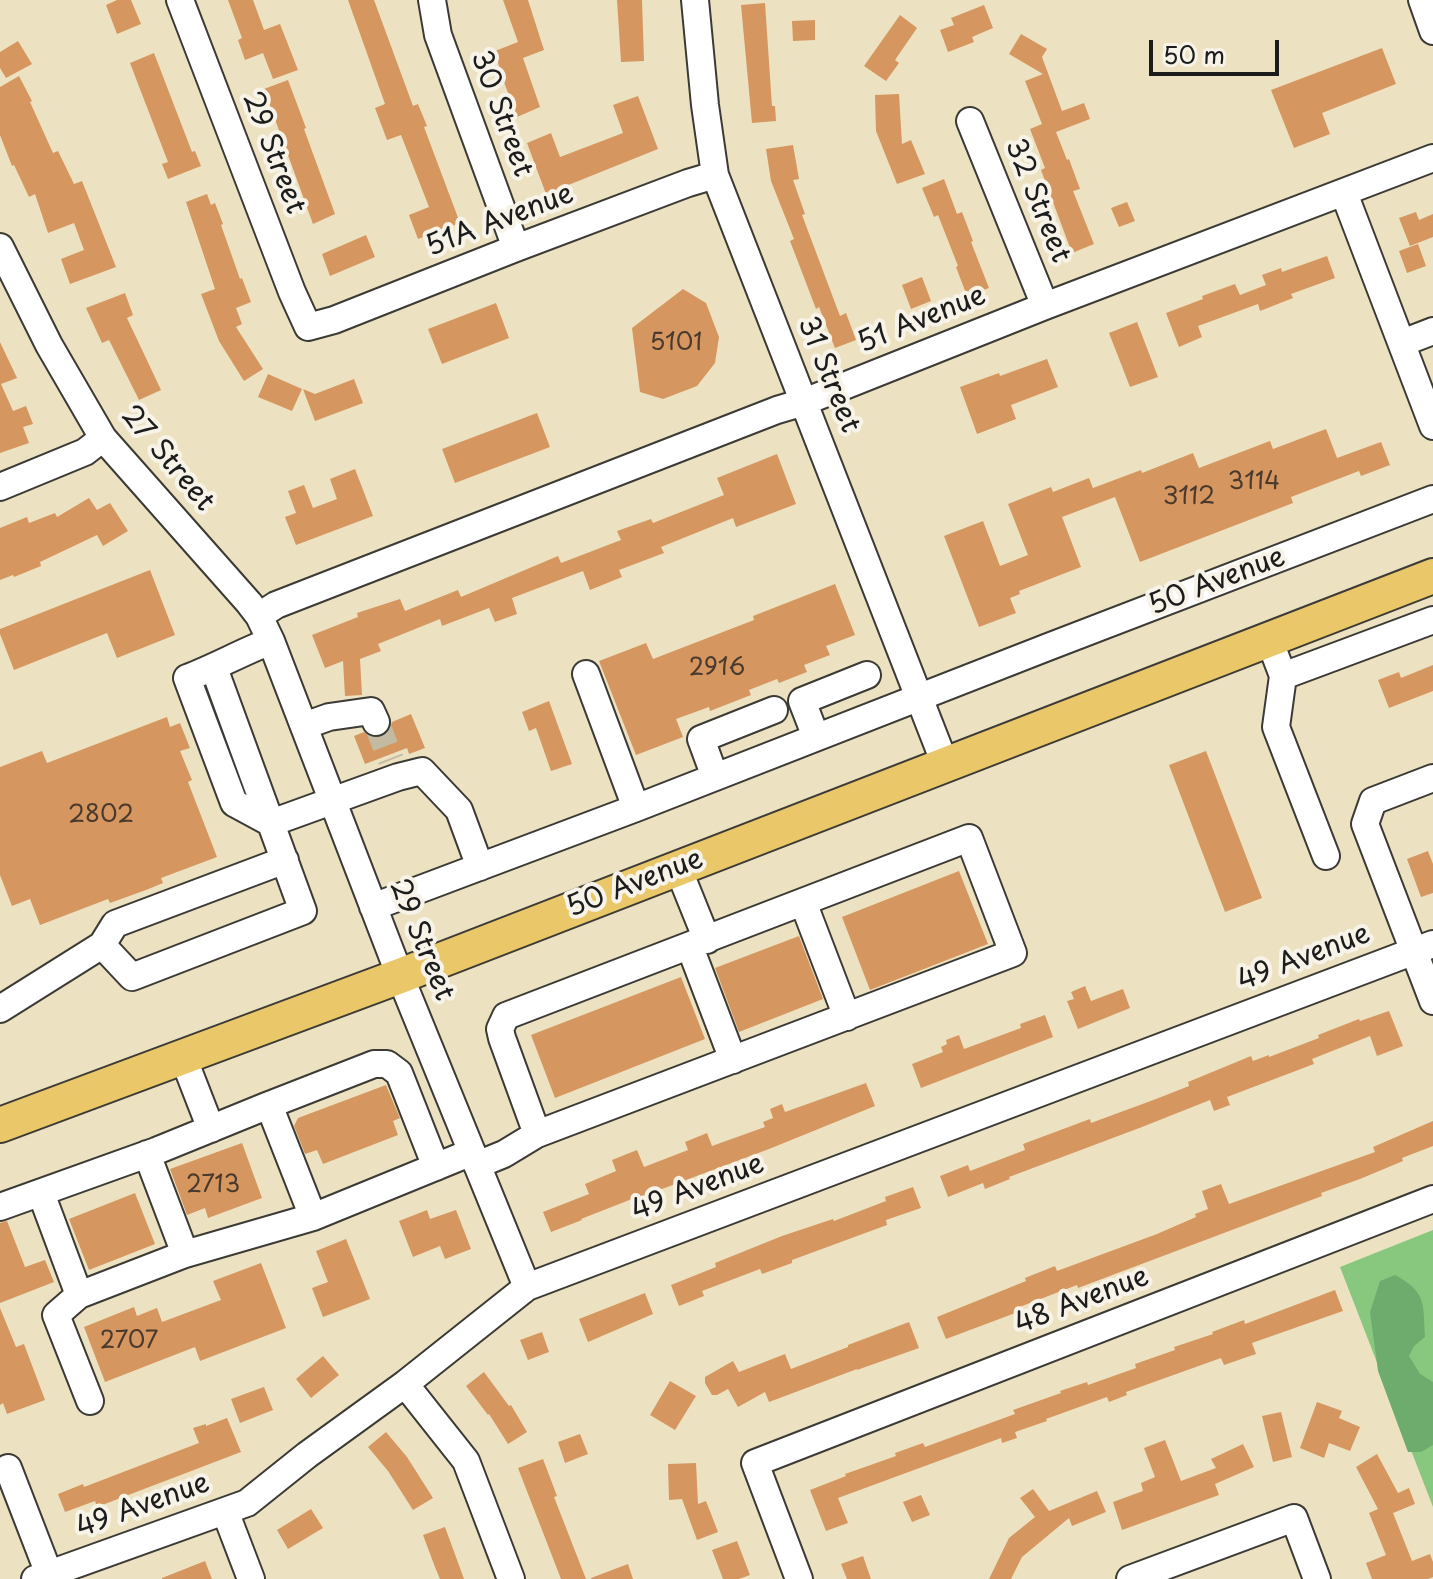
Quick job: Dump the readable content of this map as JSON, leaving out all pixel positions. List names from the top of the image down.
{
  "streets": {
    "main road": ["50 Avenue"],
    "street": [
      "30 Street",
      "29 Street",
      "32 Street",
      "51A Avenue",
      "51 Avenue",
      "31 Street",
      "27 Street",
      "49 Avenue",
      "48 Avenue"
    ]
  },
  "crossings": [
    ["30 Street", "51A Avenue"],
    ["29 Street", "51A Avenue"],
    ["29 Street", "51 Avenue"],
    ["29 Street", "27 Street"],
    ["29 Street", "50 Avenue"],
    ["29 Street", "49 Avenue"],
    ["32 Street", "51 Avenue"],
    ["51A Avenue", "31 Street"],
    ["51 Avenue", "31 Street"],
    ["51 Avenue", "27 Street"],
    ["31 Street", "50 Avenue"]
  ],
  "house_numbers": [
    "5101",
    "3114",
    "3112",
    "2916",
    "2802",
    "2713",
    "2707"
  ],
  "scale_bar": "50 m"
}
